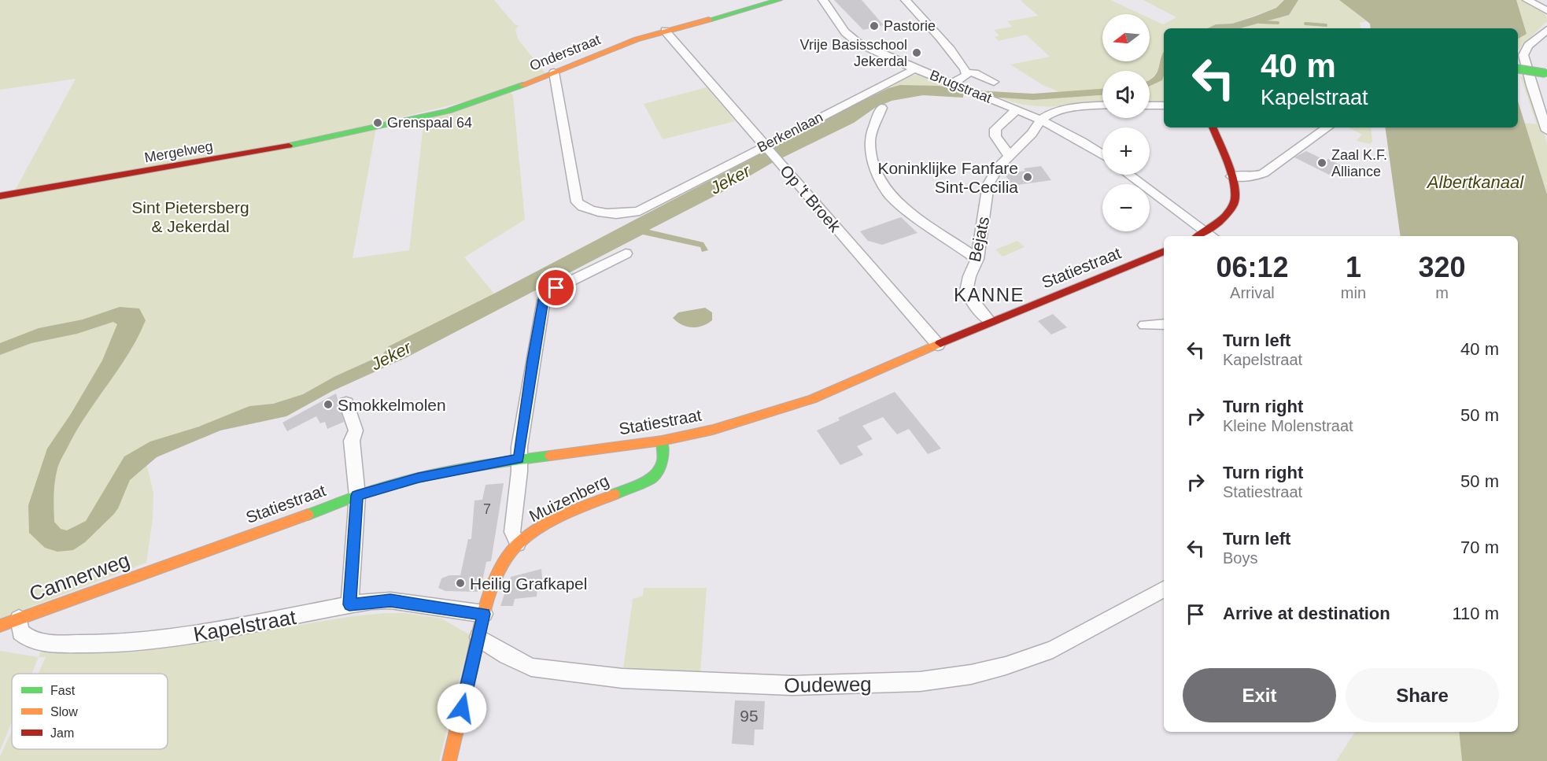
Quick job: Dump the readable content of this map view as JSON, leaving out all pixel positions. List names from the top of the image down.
{
  "streets": {
    "main road": [
      "Onderstraat",
      "Mergelweg",
      "Statiestraat",
      "Muizenberg",
      "Cannerweg"
    ],
    "street": [
      "Brugstraat",
      "Berkenlaan",
      "Op 't Broek",
      "Bejats",
      "Kapelstraat",
      "Oudeweg"
    ]
  },
  "crossings": [
    ["Onderstraat", "Berkenlaan"],
    ["Onderstraat", "Mergelweg"],
    ["Onderstraat", "Op 't Broek"],
    ["Brugstraat", "Berkenlaan"],
    ["Brugstraat", "Bejats"],
    ["Berkenlaan", "Op 't Broek"],
    ["Op 't Broek", "Statiestraat"],
    ["Bejats", "Statiestraat"],
    ["Statiestraat", "Muizenberg"],
    ["Statiestraat", "Cannerweg"],
    ["Muizenberg", "Kapelstraat"],
    ["Muizenberg", "Oudeweg"],
    ["Cannerweg", "Kapelstraat"]
  ],
  "districts": ["KANNE"],
  "water": ["Jeker", "Albertkanaal"],
  "parks": ["Sint Pietersberg & Jekerdal"],
  "places": [
    "Pastorie",
    "Vrije Basisschool Jekerdal",
    "Grenspaal 64",
    "Zaal K.F. Alliance",
    "Koninklijke Fanfare Sint-Cecilia",
    "Smokkelmolen",
    "Heilig Grafkapel"
  ],
  "house_numbers": ["7", "95"],
  "legend": ["Fast", "Slow", "Jam"],
  "north": "left",
  "page": {
    "map_buttons": ["+", "−"],
    "turn": ["40 m", "Kapelstraat"],
    "eta": [
      "06:12",
      "Arrival",
      "1",
      "min",
      "320",
      "m"
    ],
    "list": [
      {
        "name": "Turn left",
        "note": "Kapelstraat",
        "value": "40 m"
      },
      {
        "name": "Turn right",
        "note": "Kleine Molenstraat",
        "value": "50 m"
      },
      {
        "name": "Turn right",
        "note": "Statiestraat",
        "value": "50 m"
      },
      {
        "name": "Turn left",
        "note": "Boys",
        "value": "70 m"
      },
      {
        "name": "Arrive at destination",
        "value": "110 m"
      }
    ],
    "buttons": ["Exit", "Share"]
  }
}
